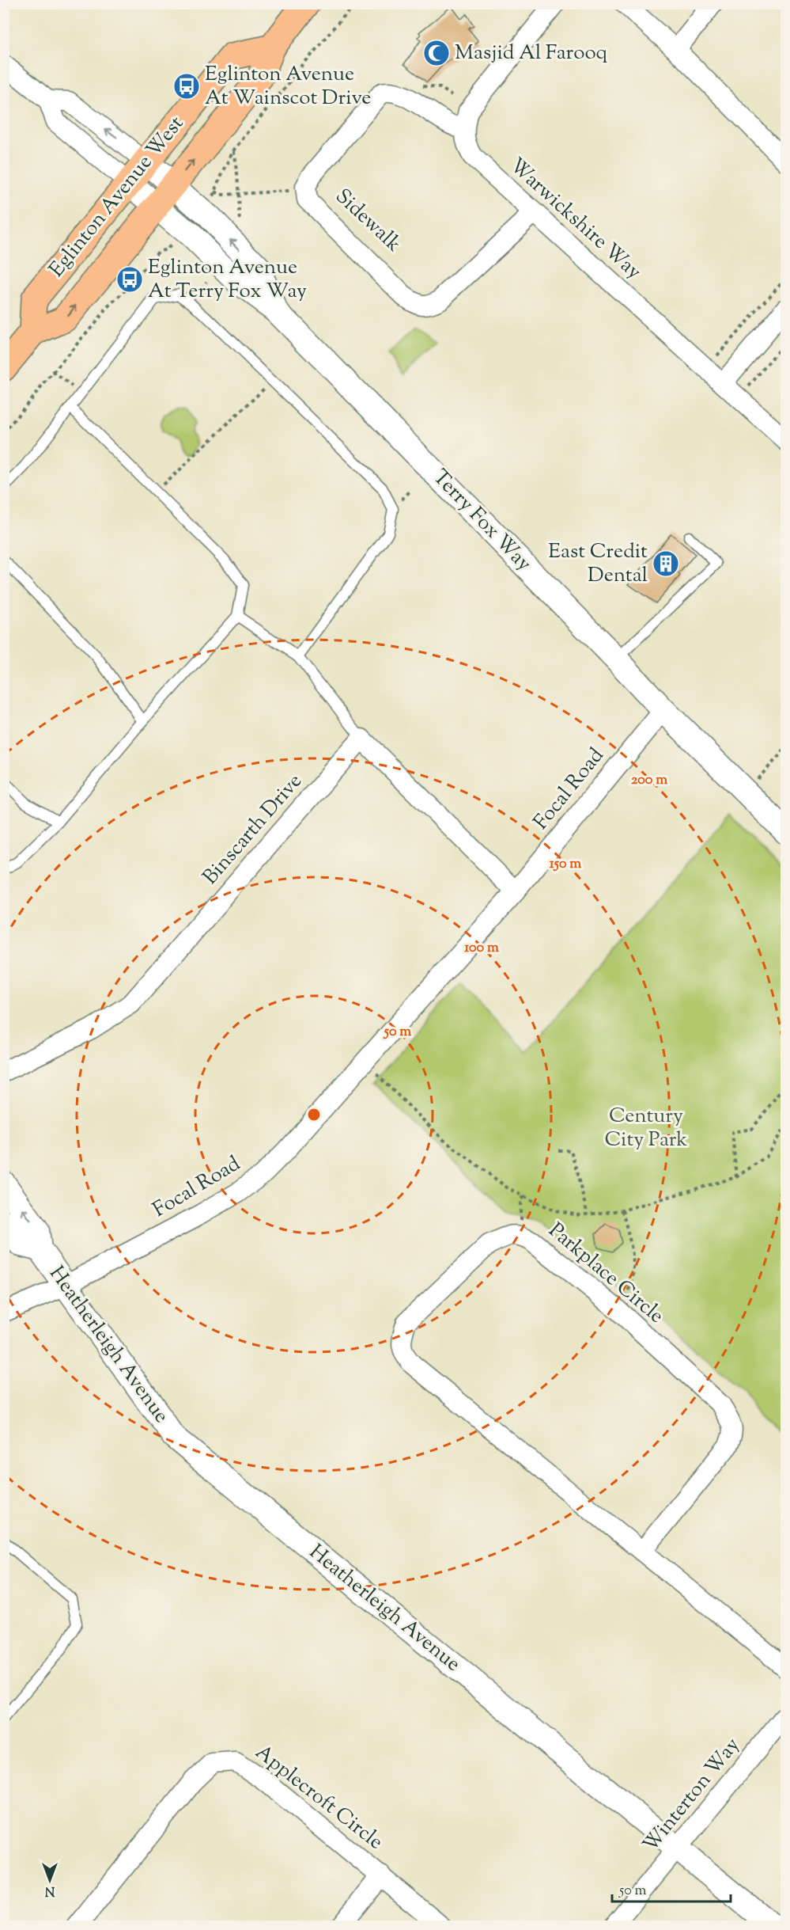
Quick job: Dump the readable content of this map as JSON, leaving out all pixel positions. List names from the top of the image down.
{
  "streets": {
    "main road": ["Eglinton Avenue West"],
    "street": [
      "Warwickshire Way",
      "Terry Fox Way",
      "Focal Road",
      "Binscarth Drive",
      "Parkplace Circle",
      "Heatherleigh Avenue",
      "Winterton Way",
      "Applecroft Circle"
    ]
  },
  "crossings": [
    ["Eglinton Avenue West", "Terry Fox Way"],
    ["Terry Fox Way", "Focal Road"],
    ["Focal Road", "Heatherleigh Avenue"],
    ["Heatherleigh Avenue", "Winterton Way"]
  ],
  "parks": ["Century City Park"],
  "places": {
    "mosque": ["Masjid Al Farooq"],
    "bus stop": ["Eglinton Avenue At Wainscot Drive", "Eglinton Avenue At Terry Fox Way"],
    "building": ["East Credit Dental"]
  },
  "scale_bar": "50 m",
  "north": "bottom",
  "rings": [
    "200 m",
    "150 m",
    "100 m",
    "50 m"
  ]
}
